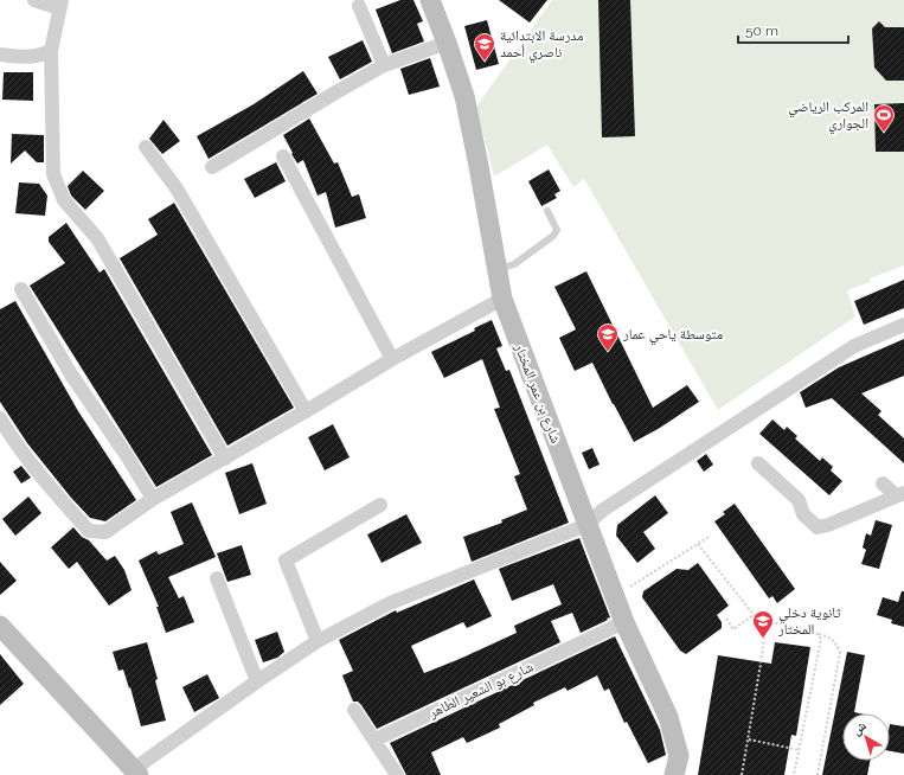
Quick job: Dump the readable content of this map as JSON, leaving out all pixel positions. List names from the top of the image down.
{
  "streets": {
    "street": ["شارع بن عمر المختار", "شارع بو الشعير الطاهر"]
  },
  "crossings": [
    ["شارع بن عمر المختار", "شارع بو الشعير الطاهر"]
  ],
  "places": {
    "school or university": ["مدرسة الابتدائية ناصري أحمد", "متوسطة ياحي عمار", "ثانوية دخلي المختار"],
    "sports": ["المركب الرياضي الجواري"]
  },
  "scale_bar": "50 m",
  "north": "top left"
}
